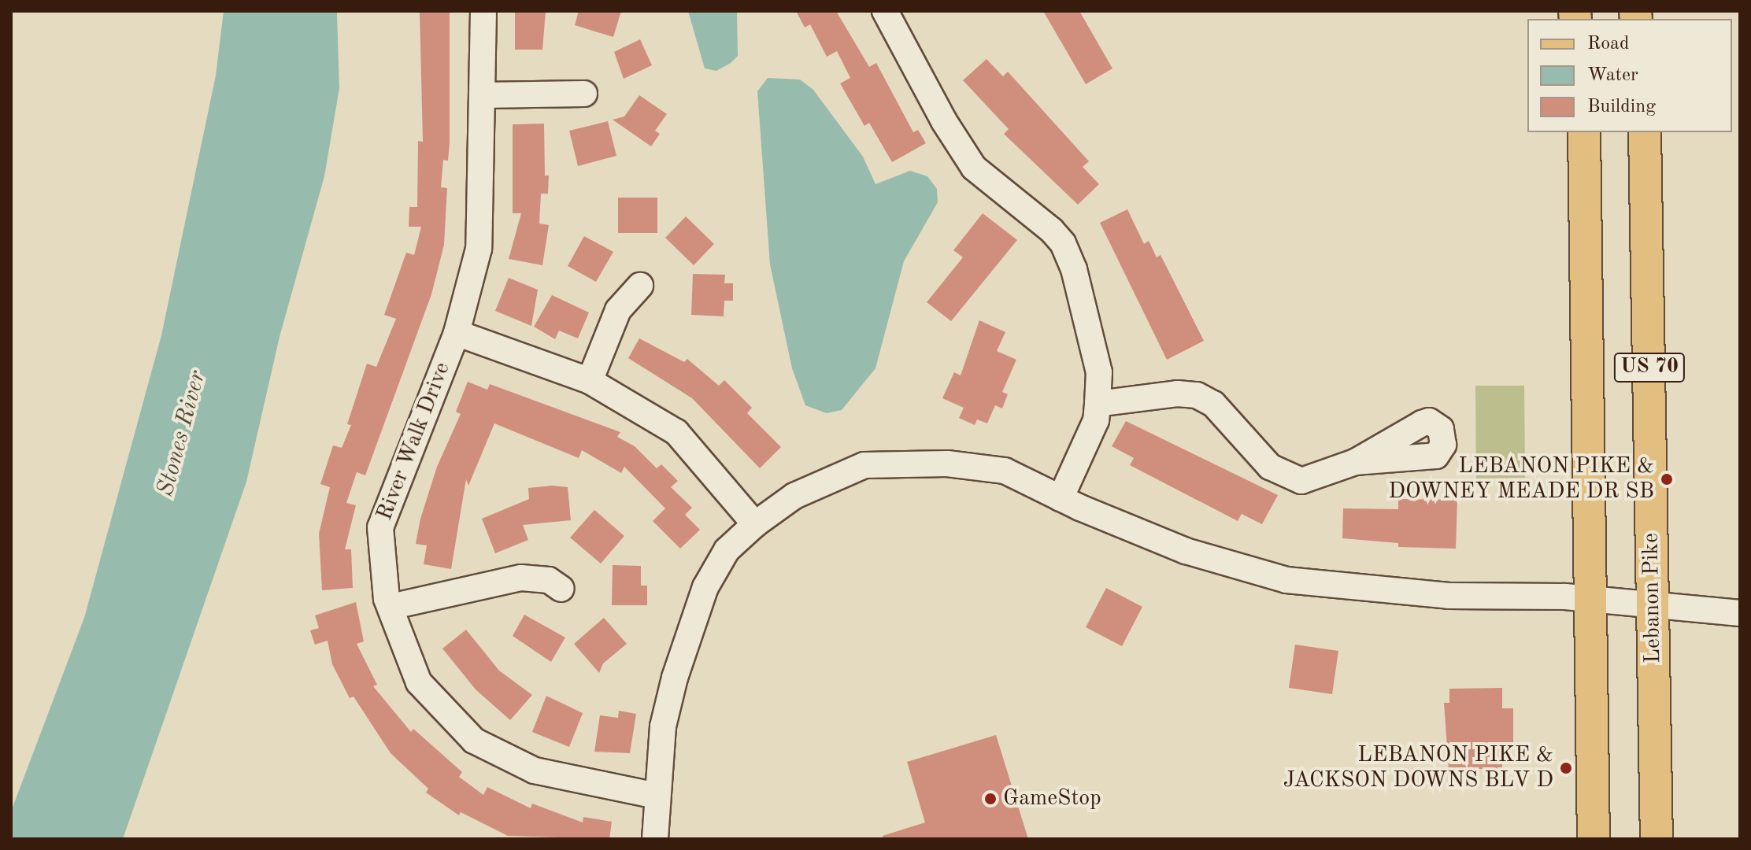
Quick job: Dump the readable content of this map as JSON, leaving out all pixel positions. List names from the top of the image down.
{
  "streets": {
    "main road": ["US 70", "Lebanon Pike"],
    "street": ["River Walk Drive"]
  },
  "water": ["Stones River"],
  "places": ["LEBANON PIKE & DOWNEY MEADE DR SB", "LEBANON PIKE & JACKSON DOWNS BLV D", "GameStop"],
  "legend": ["Road", "Water", "Building"]
}
